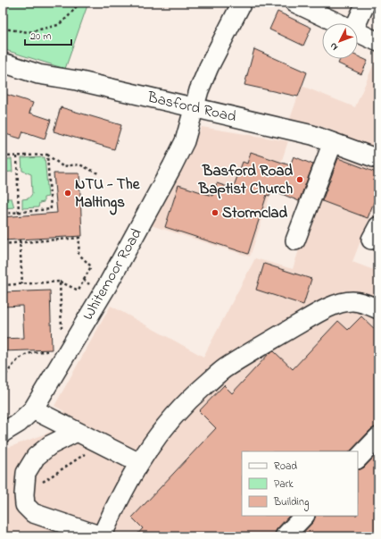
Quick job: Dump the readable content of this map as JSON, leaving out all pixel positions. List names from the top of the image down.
{
  "streets": {
    "street": ["Basford Road", "Whitemoor Road"]
  },
  "crossings": [
    ["Basford Road", "Whitemoor Road"]
  ],
  "places": ["Basford Road Baptist Church", "NTU - The Maltings", "Stormclad"],
  "legend": ["Road", "Park", "Building"],
  "scale_bar": "20 m",
  "north": "bottom left"
}
